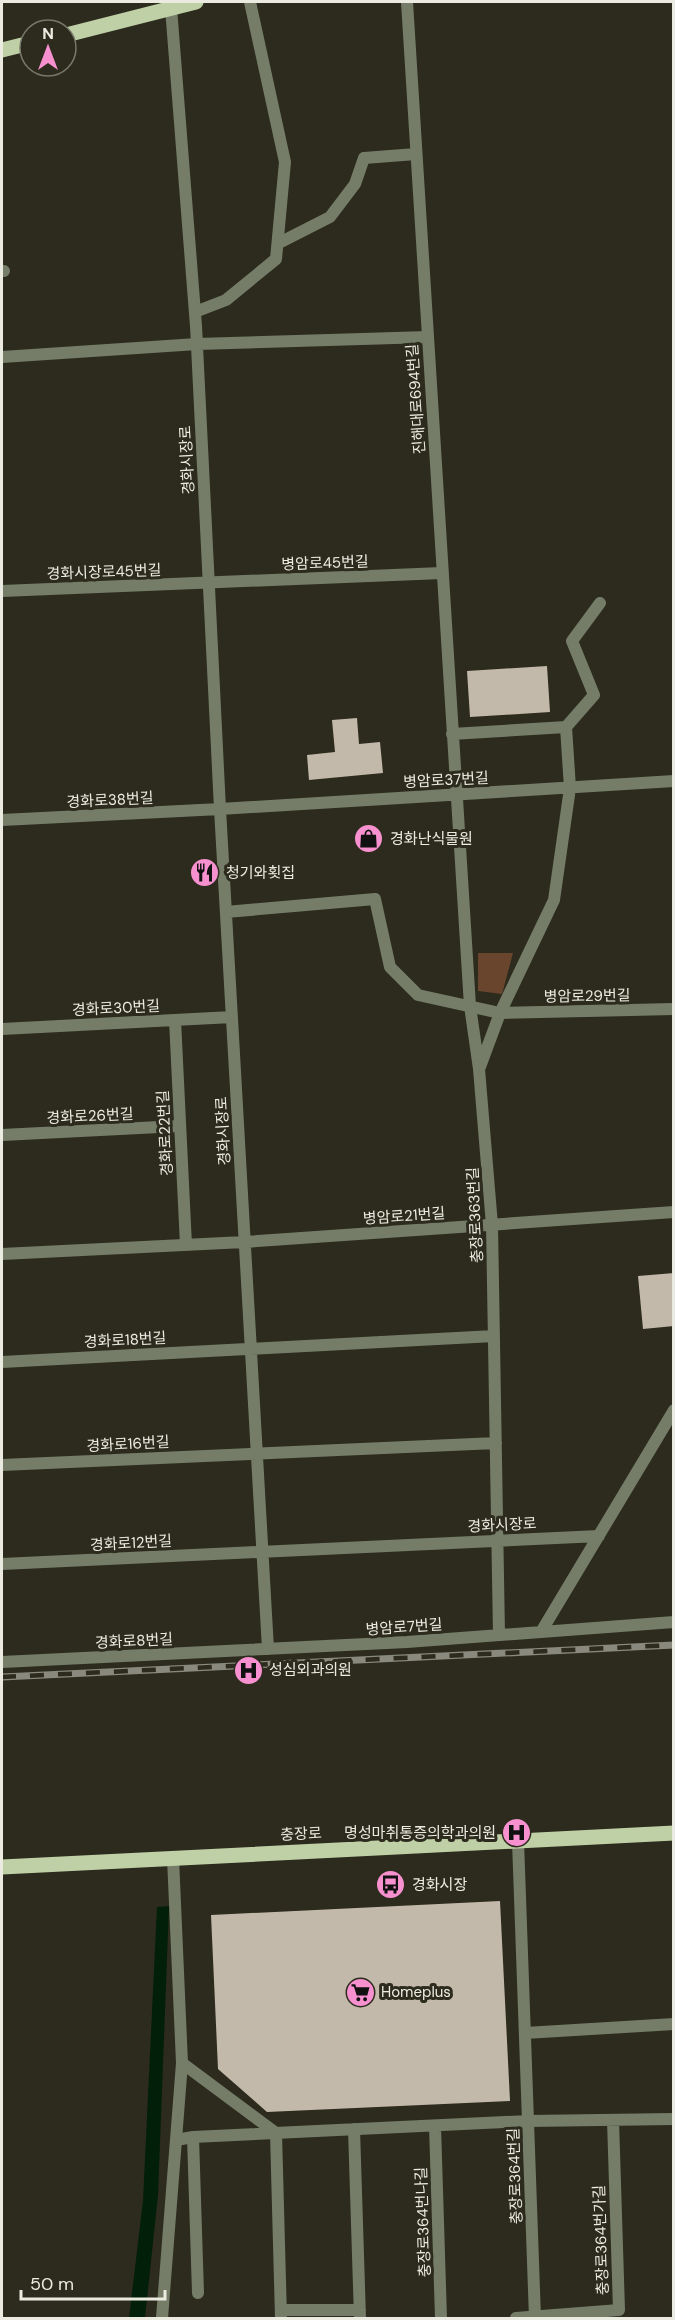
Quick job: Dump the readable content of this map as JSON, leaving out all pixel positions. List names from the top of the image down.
{
  "streets": {
    "main road": ["충장로"],
    "street": [
      "진해대로694번길",
      "경화시장로",
      "병암로45번길",
      "경화시장로45번길",
      "병암로37번길",
      "경화로38번길",
      "병암로29번길",
      "경화로30번길",
      "경화로26번길",
      "경화로22번길",
      "충장로363번길",
      "병암로21번길",
      "경화로18번길",
      "경화로16번길",
      "경화로12번길",
      "병암로7번길",
      "경화로8번길",
      "충장로364번길",
      "충장로364번나길",
      "충장로364번가길"
    ]
  },
  "crossings": [
    ["진해대로694번길", "병암로45번길"],
    ["진해대로694번길", "병암로37번길"],
    ["진해대로694번길", "충장로363번길"],
    ["경화시장로", "병암로45번길"],
    ["경화시장로", "경화시장로45번길"],
    ["경화시장로", "병암로37번길"],
    ["경화시장로", "경화로38번길"],
    ["경화시장로", "경화로30번길"],
    ["경화시장로", "충장로363번길"],
    ["경화시장로", "병암로21번길"],
    ["경화시장로", "경화로18번길"],
    ["경화시장로", "경화로16번길"],
    ["경화시장로", "경화로12번길"],
    ["경화시장로", "병암로7번길"],
    ["경화시장로", "경화로8번길"],
    ["병암로45번길", "경화시장로45번길"],
    ["병암로37번길", "경화로38번길"],
    ["병암로37번길", "충장로363번길"],
    ["경화로30번길", "경화로22번길"],
    ["경화로26번길", "경화로22번길"],
    ["충장로363번길", "병암로21번길"],
    ["충장로363번길", "병암로7번길"],
    ["병암로7번길", "경화로8번길"],
    ["충장로", "충장로364번길"],
    ["충장로364번길", "충장로364번가길"]
  ],
  "places": {
    "shop": ["경화난식물원"],
    "restaurant": ["청기와횟집"],
    "hospital": ["성심외과의원", "명성마취통증의학과의원"],
    "bus stop": ["경화시장"],
    "supermarket": ["Homeplus"]
  },
  "scale_bar": "50 m",
  "north": "top"
}
